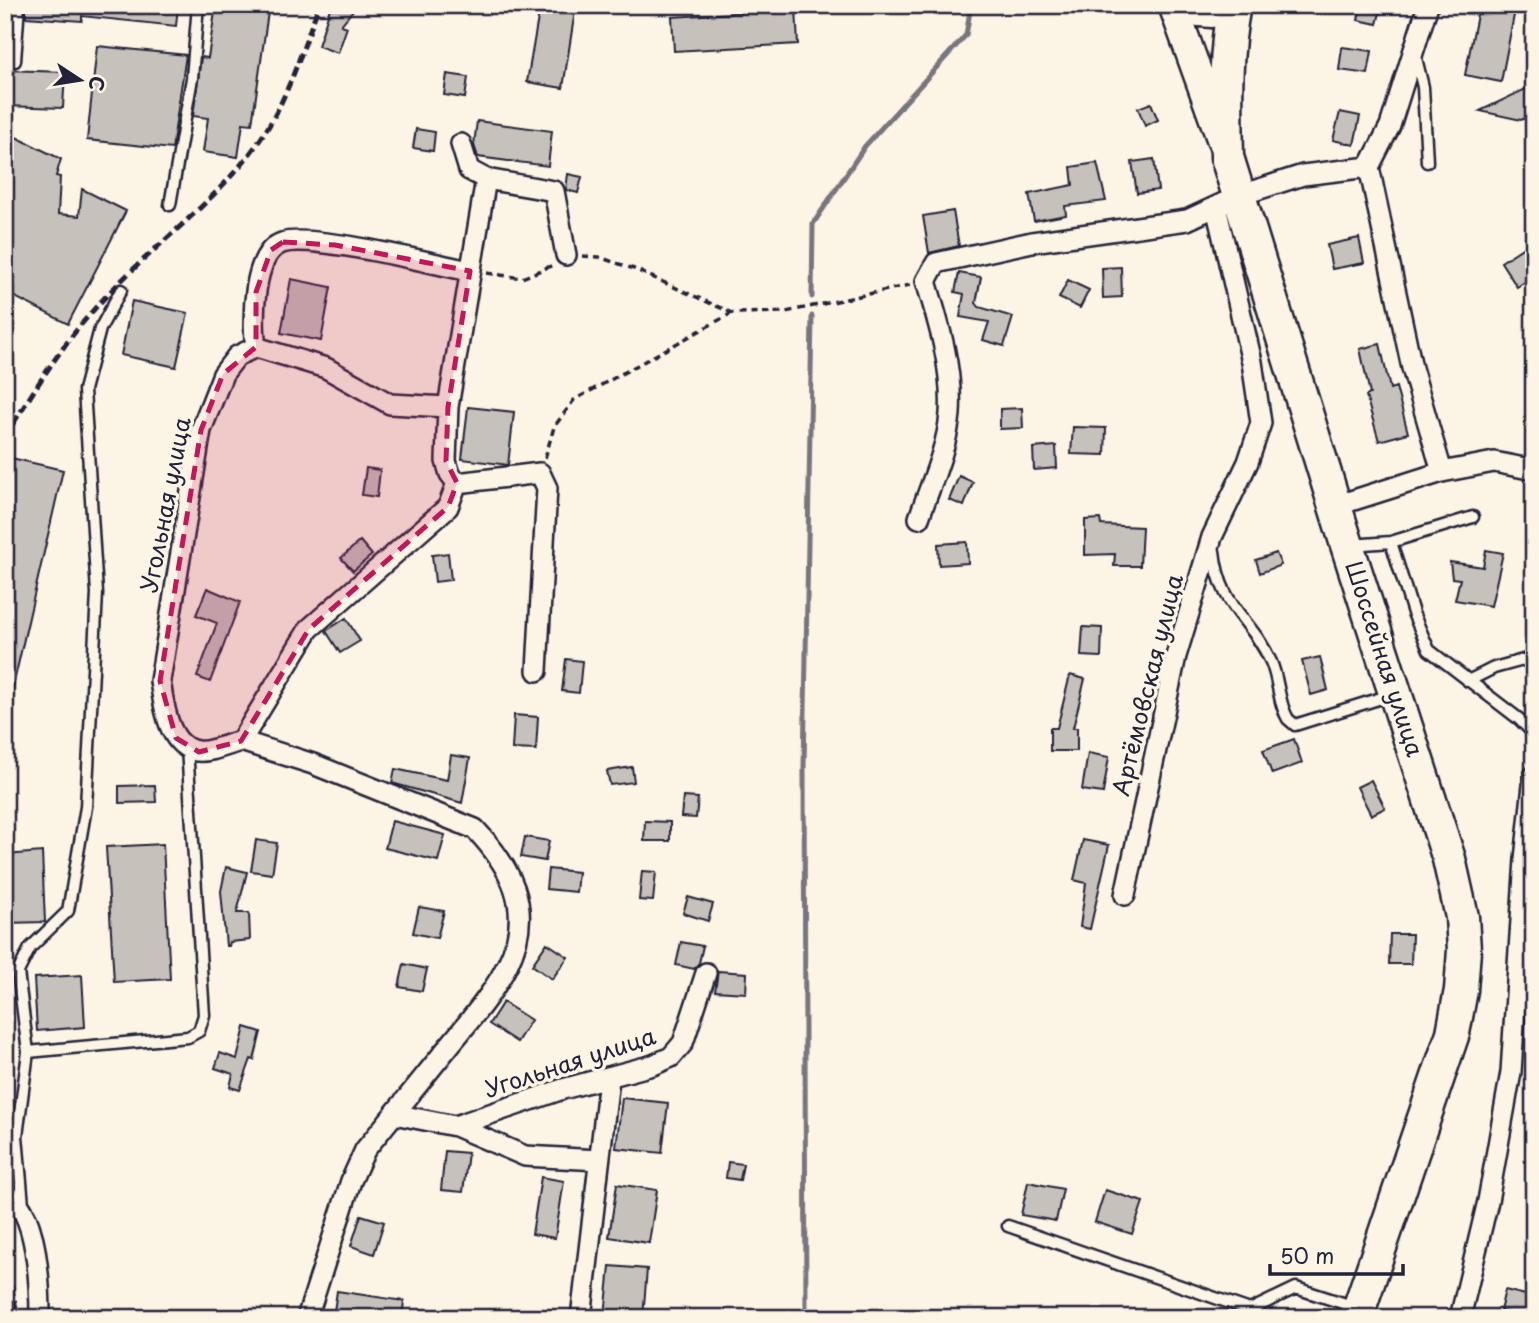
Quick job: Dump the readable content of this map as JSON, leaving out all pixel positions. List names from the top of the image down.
{
  "streets": {
    "main road": ["Шоссейная улица"],
    "street": ["Угольная улица", "Артёмовская улица"]
  },
  "crossings": [
    ["Шоссейная улица", "Артёмовская улица"]
  ],
  "scale_bar": "50 m",
  "north": "right"
}
